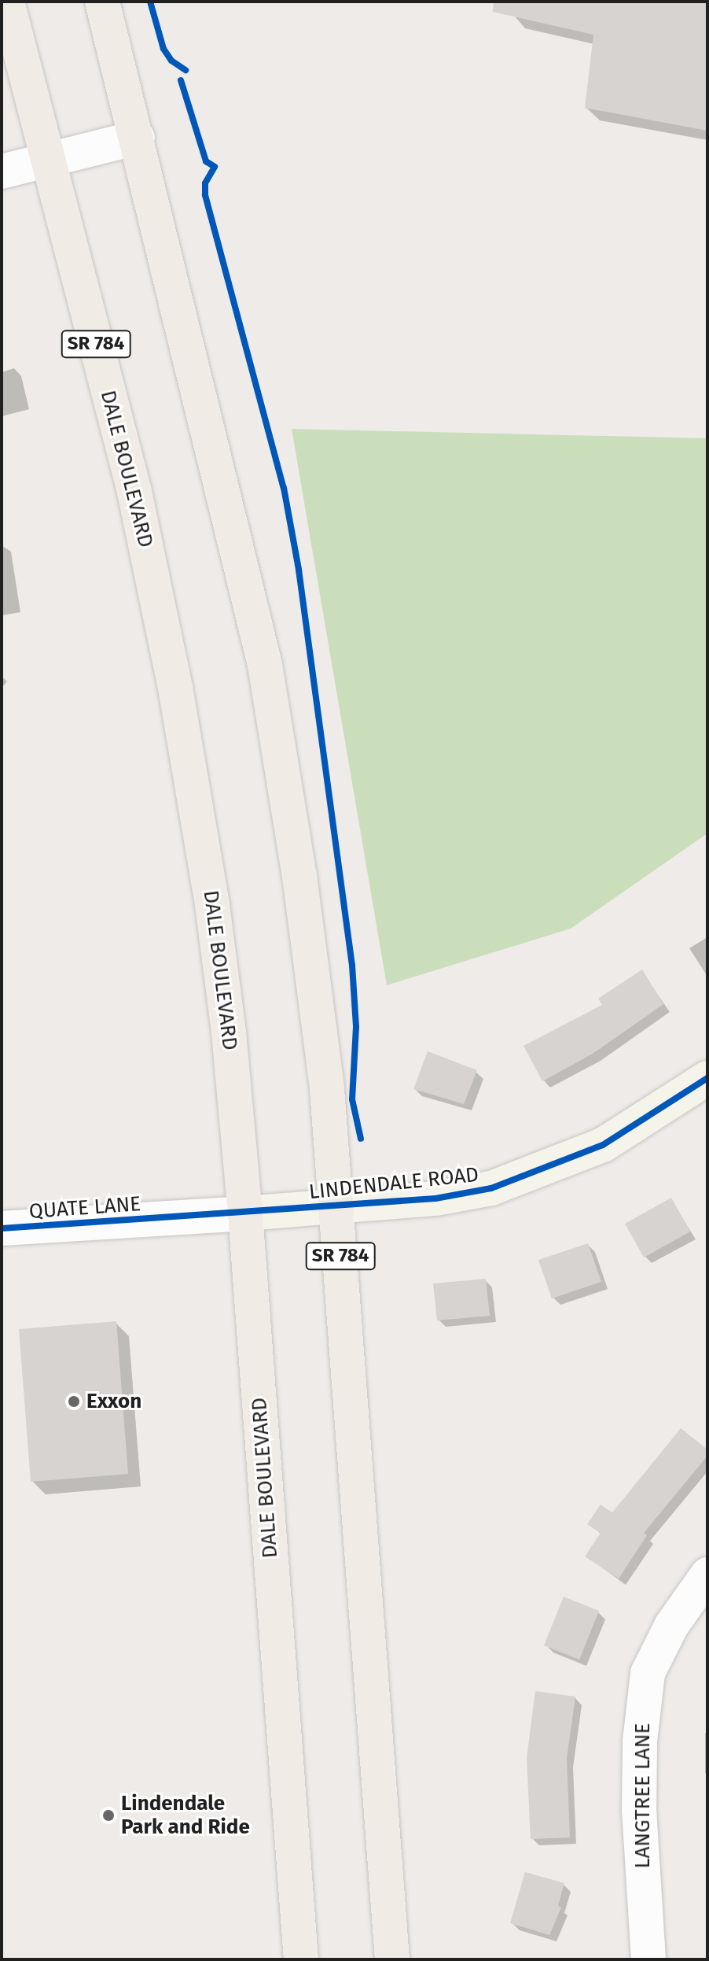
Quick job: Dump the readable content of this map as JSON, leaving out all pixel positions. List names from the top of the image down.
{
  "streets": {
    "main road": ["SR 784", "DALE BOULEVARD"],
    "street": ["LINDENDALE ROAD", "QUATE LANE", "LANGTREE LANE"]
  },
  "crossings": [
    ["SR 784", "LINDENDALE ROAD"],
    ["DALE BOULEVARD", "LINDENDALE ROAD"],
    ["DALE BOULEVARD", "QUATE LANE"],
    ["LINDENDALE ROAD", "QUATE LANE"]
  ],
  "places": ["Exxon", "Lindendale Park and Ride"]
}
